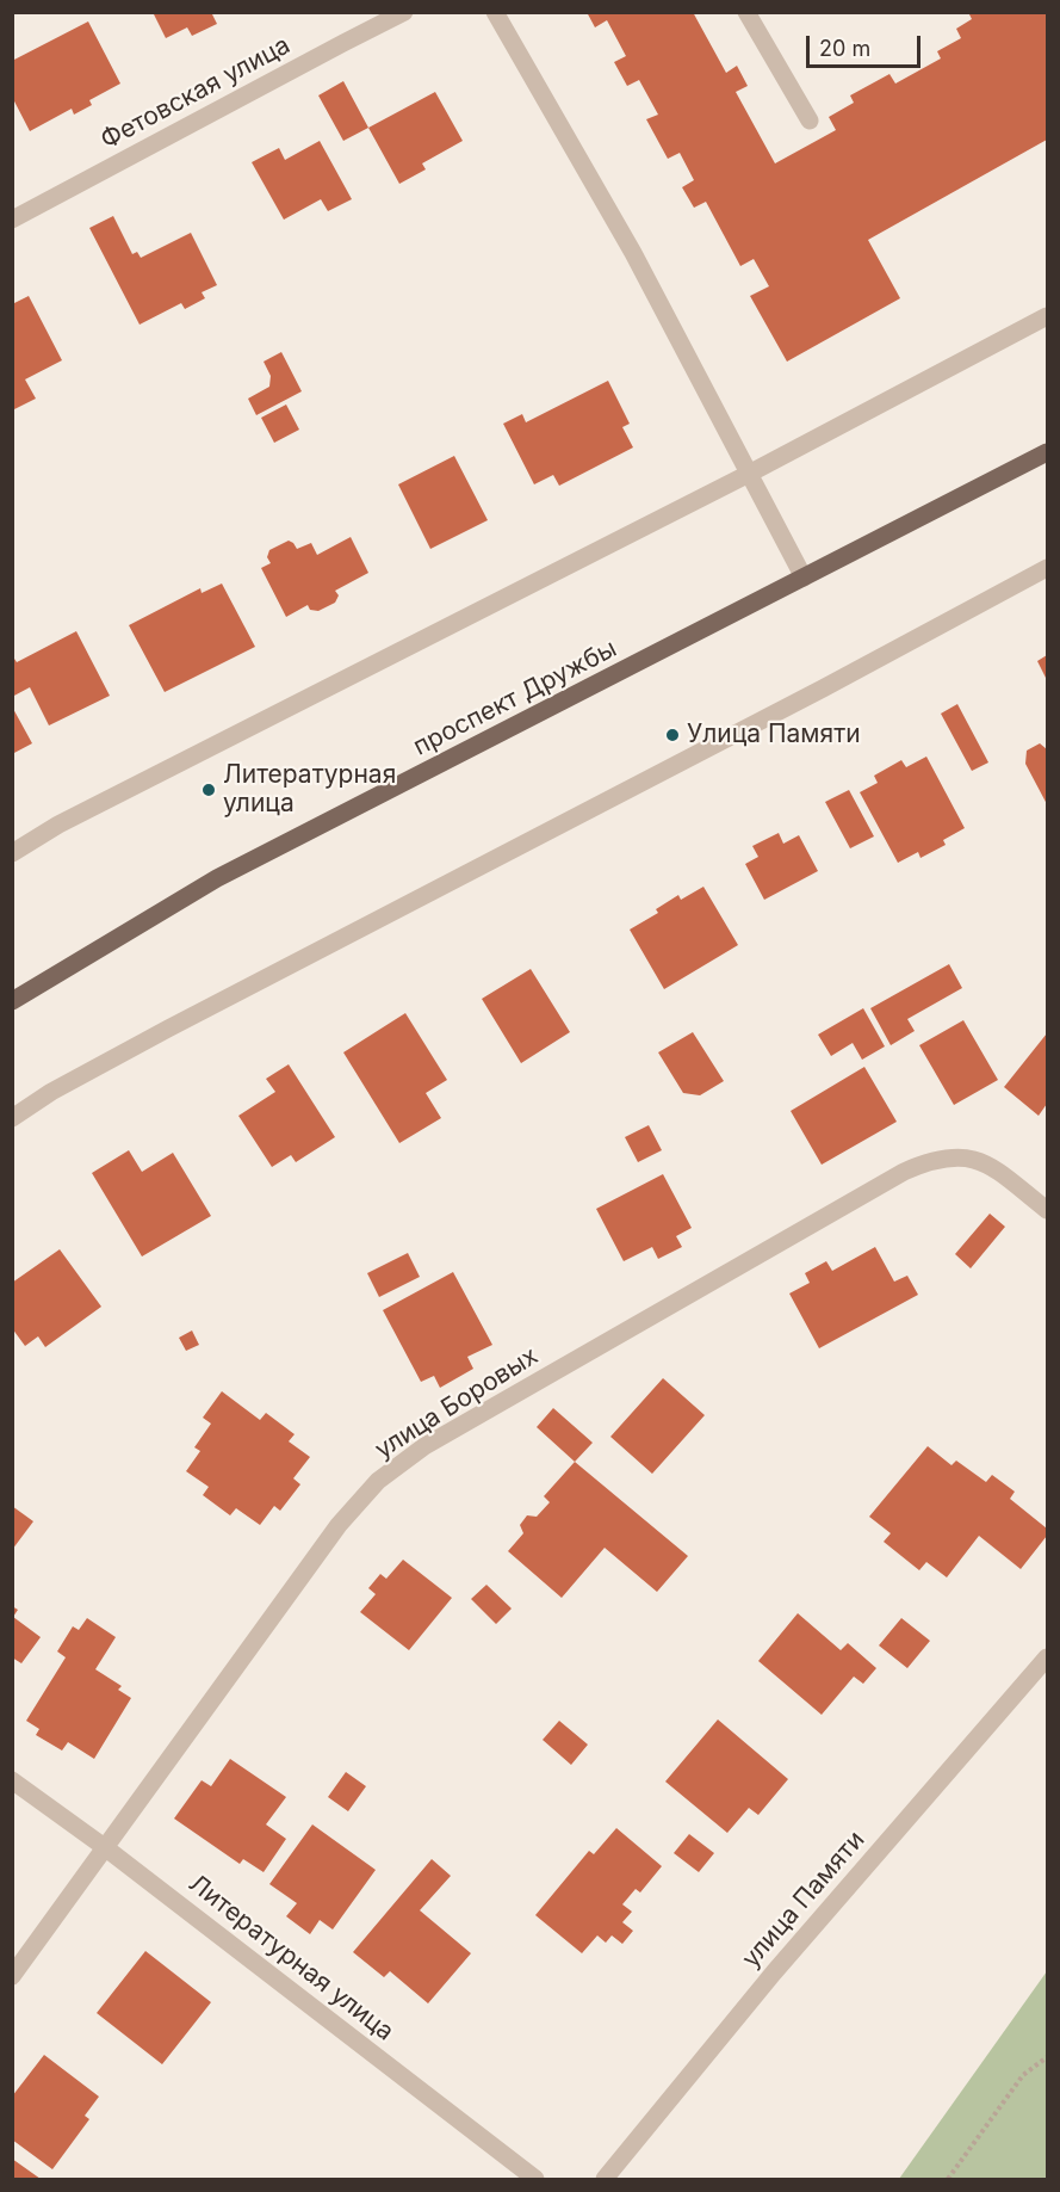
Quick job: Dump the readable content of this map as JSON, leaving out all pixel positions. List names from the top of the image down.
{
  "streets": {
    "main road": ["проспект Дружбы"],
    "street": [
      "Фетовская улица",
      "улица Боровых",
      "улица Памяти",
      "Литературная улица"
    ]
  },
  "crossings": [
    ["улица Боровых", "Литературная улица"]
  ],
  "places": ["Улица Памяти", "Литературная улица"],
  "scale_bar": "20 m"
}
